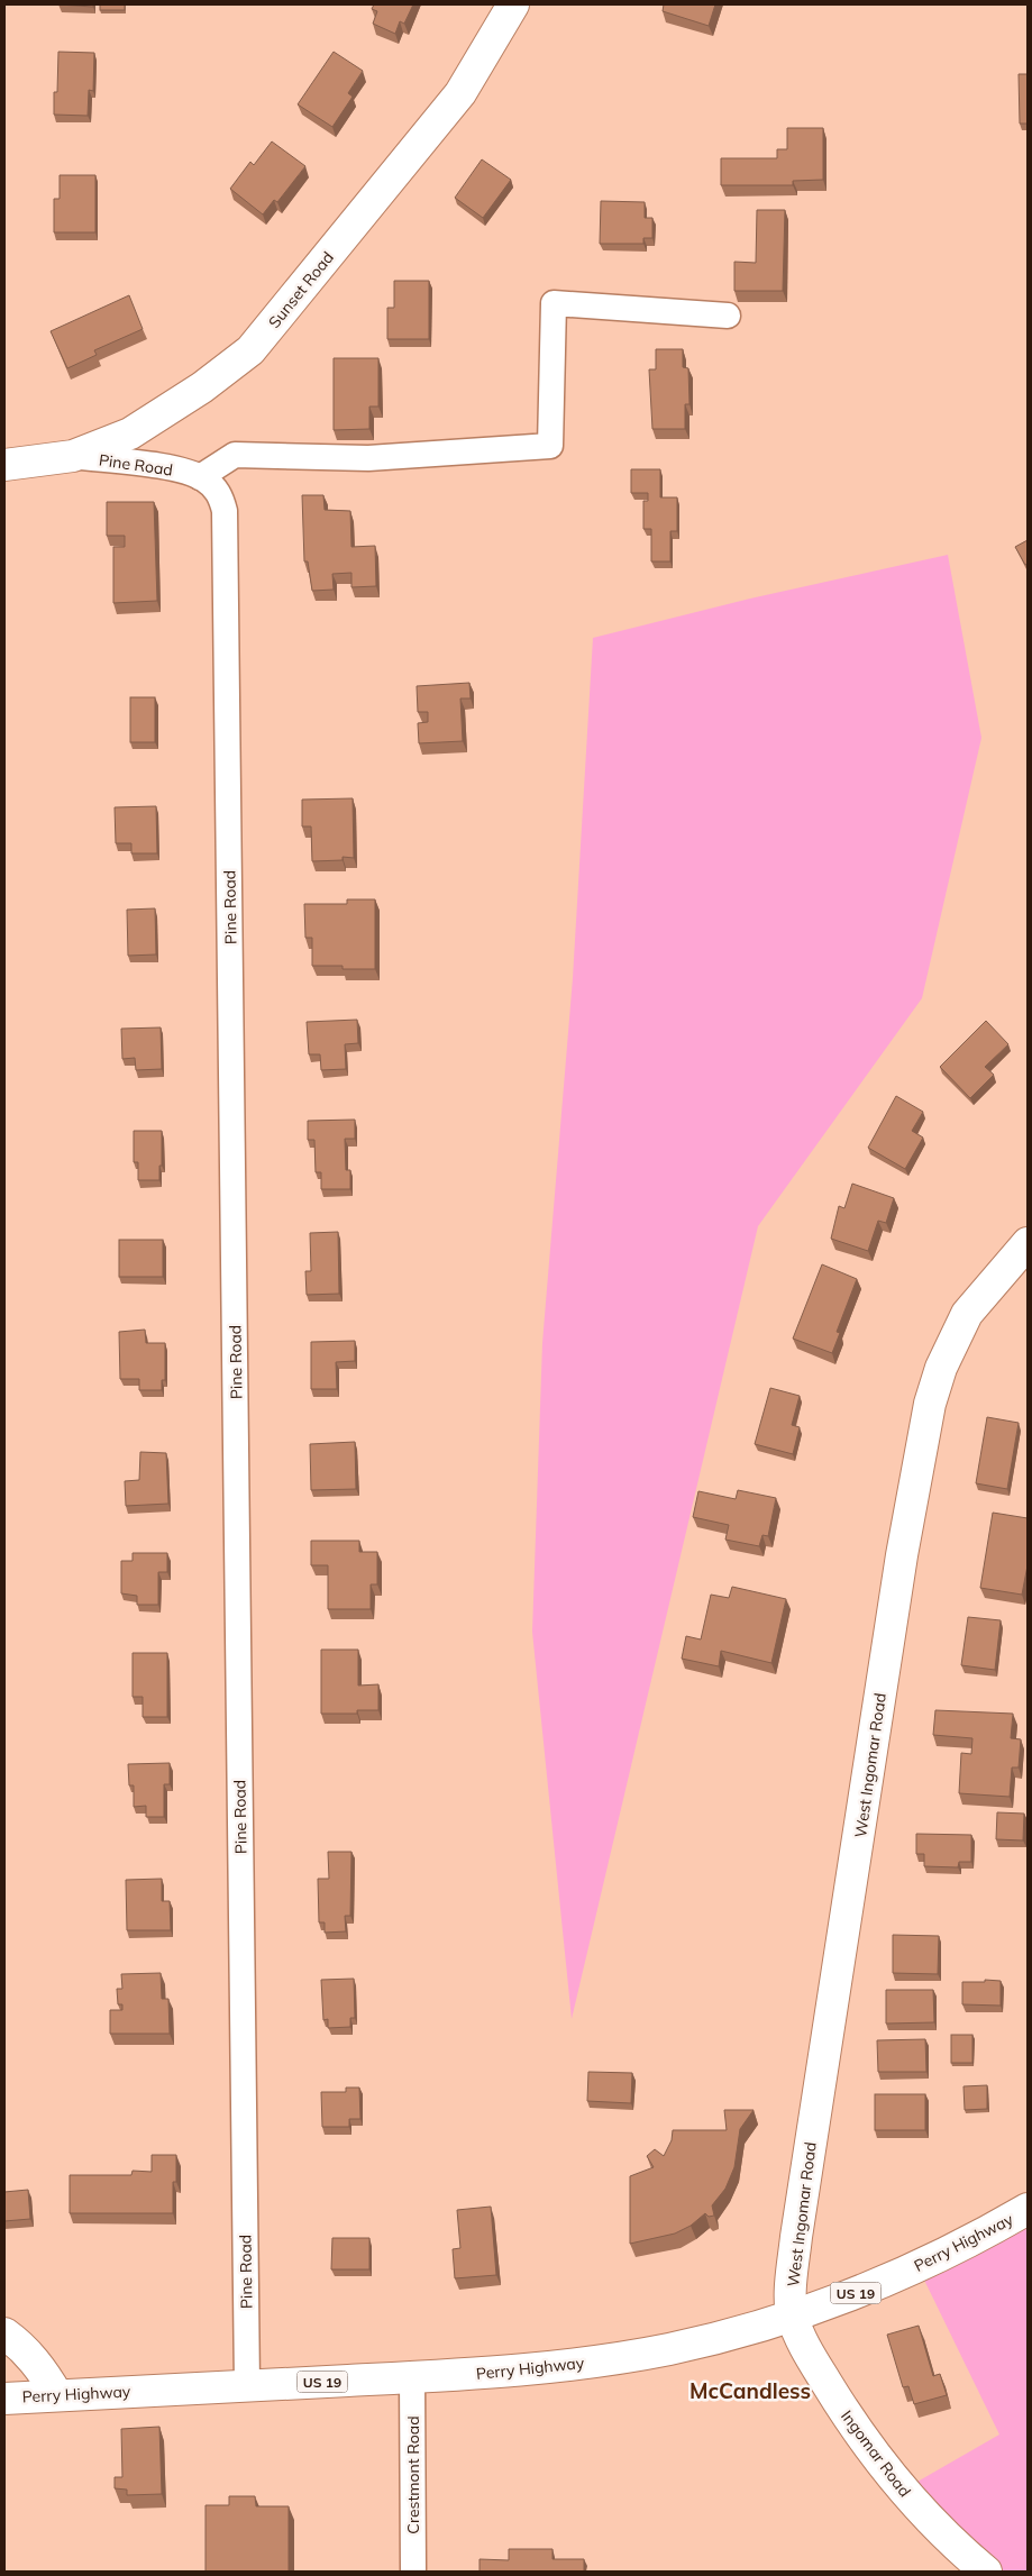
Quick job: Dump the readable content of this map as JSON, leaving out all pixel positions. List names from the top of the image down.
{
  "streets": {
    "main road": [
      "Sunset Road",
      "West Ingomar Road",
      "Perry Highway",
      "US 19",
      "Ingomar Road"
    ],
    "street": ["Pine Road", "Crestmont Road"]
  },
  "crossings": [
    ["Sunset Road", "Pine Road"],
    ["Pine Road", "Perry Highway"],
    ["West Ingomar Road", "Perry Highway"],
    ["West Ingomar Road", "Ingomar Road"],
    ["Perry Highway", "Ingomar Road"],
    ["Perry Highway", "Crestmont Road"]
  ],
  "districts": ["McCandless"]
}
